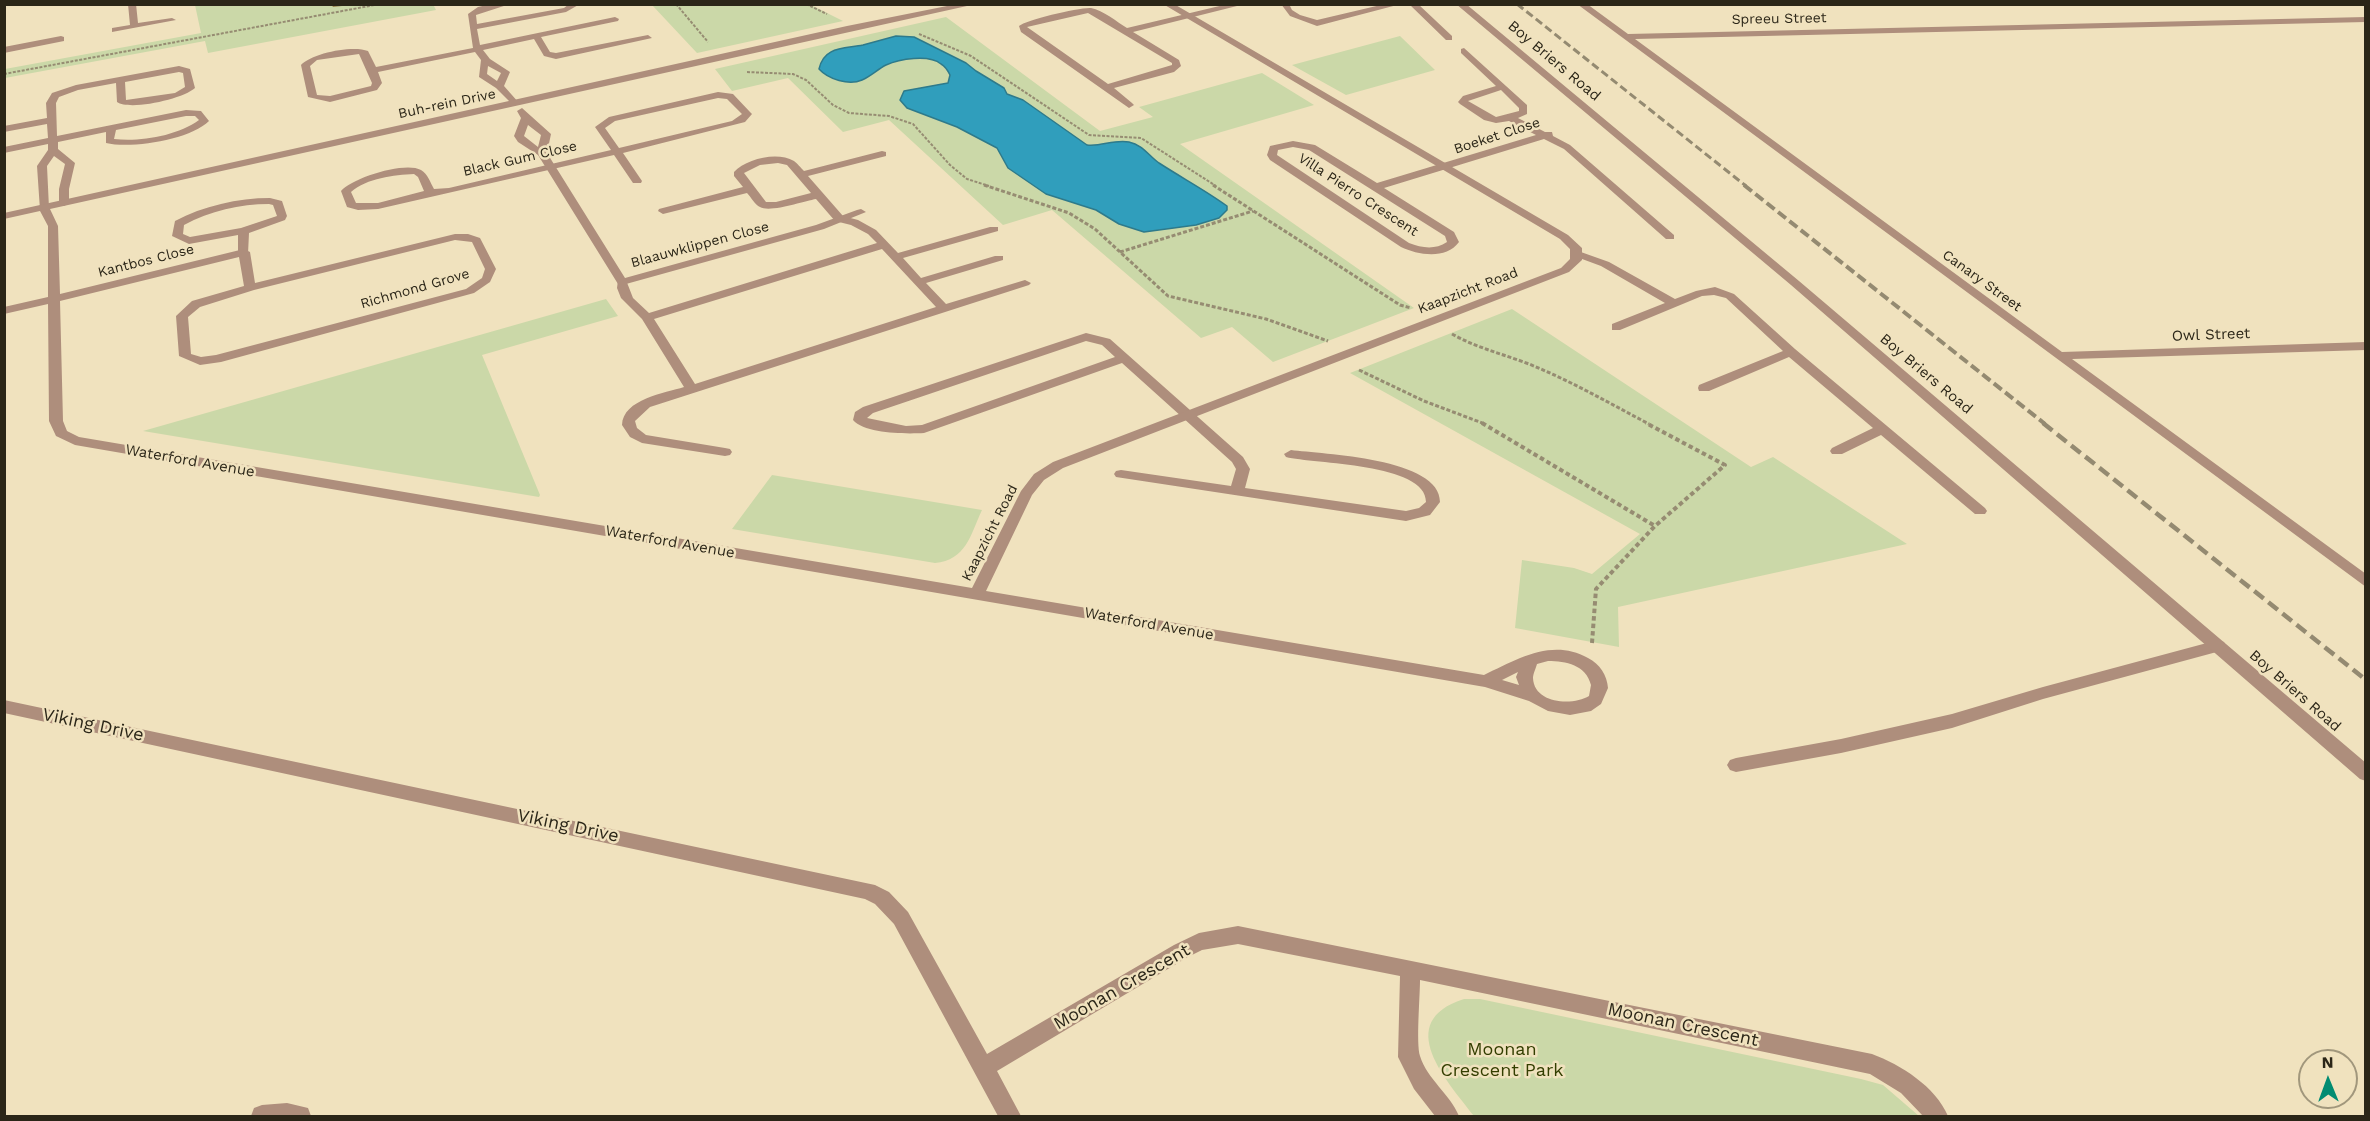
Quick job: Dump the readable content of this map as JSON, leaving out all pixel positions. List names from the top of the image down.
{
  "streets": {
    "street": [
      "Spreeu Street",
      "Boy Briers Road",
      "Buh-rein Drive",
      "Boeket Close",
      "Black Gum Close",
      "Villa Pierro Crescent",
      "Blaauwklippen Close",
      "Kantbos Close",
      "Canary Street",
      "Richmond Grove",
      "Kaapzicht Road",
      "Owl Street",
      "Waterford Avenue",
      "Viking Drive",
      "Moonan Crescent"
    ]
  },
  "crossings": [
    ["Spreeu Street", "Canary Street"],
    ["Buh-rein Drive", "Blaauwklippen Close"],
    ["Buh-rein Drive", "Waterford Avenue"],
    ["Boeket Close", "Villa Pierro Crescent"],
    ["Black Gum Close", "Blaauwklippen Close"],
    ["Kantbos Close", "Waterford Avenue"],
    ["Canary Street", "Owl Street"],
    ["Kaapzicht Road", "Waterford Avenue"],
    ["Viking Drive", "Moonan Crescent"]
  ],
  "parks": ["Moonan Crescent Park"],
  "north": "top"
}
